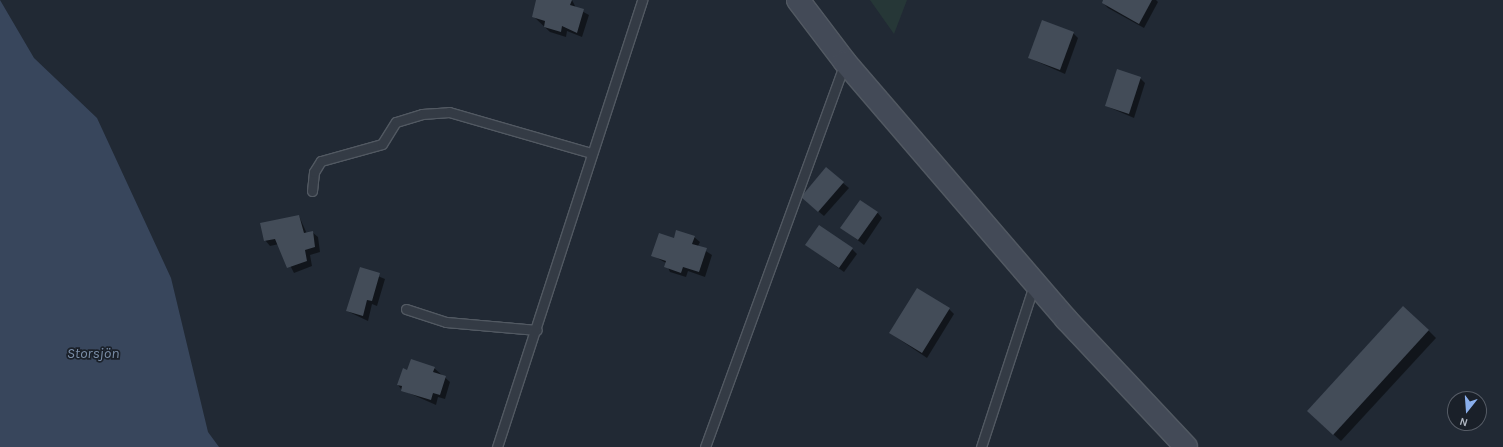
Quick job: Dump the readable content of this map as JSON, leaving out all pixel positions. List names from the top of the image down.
{
  "water": ["Storsjön"],
  "north": "bottom"
}
